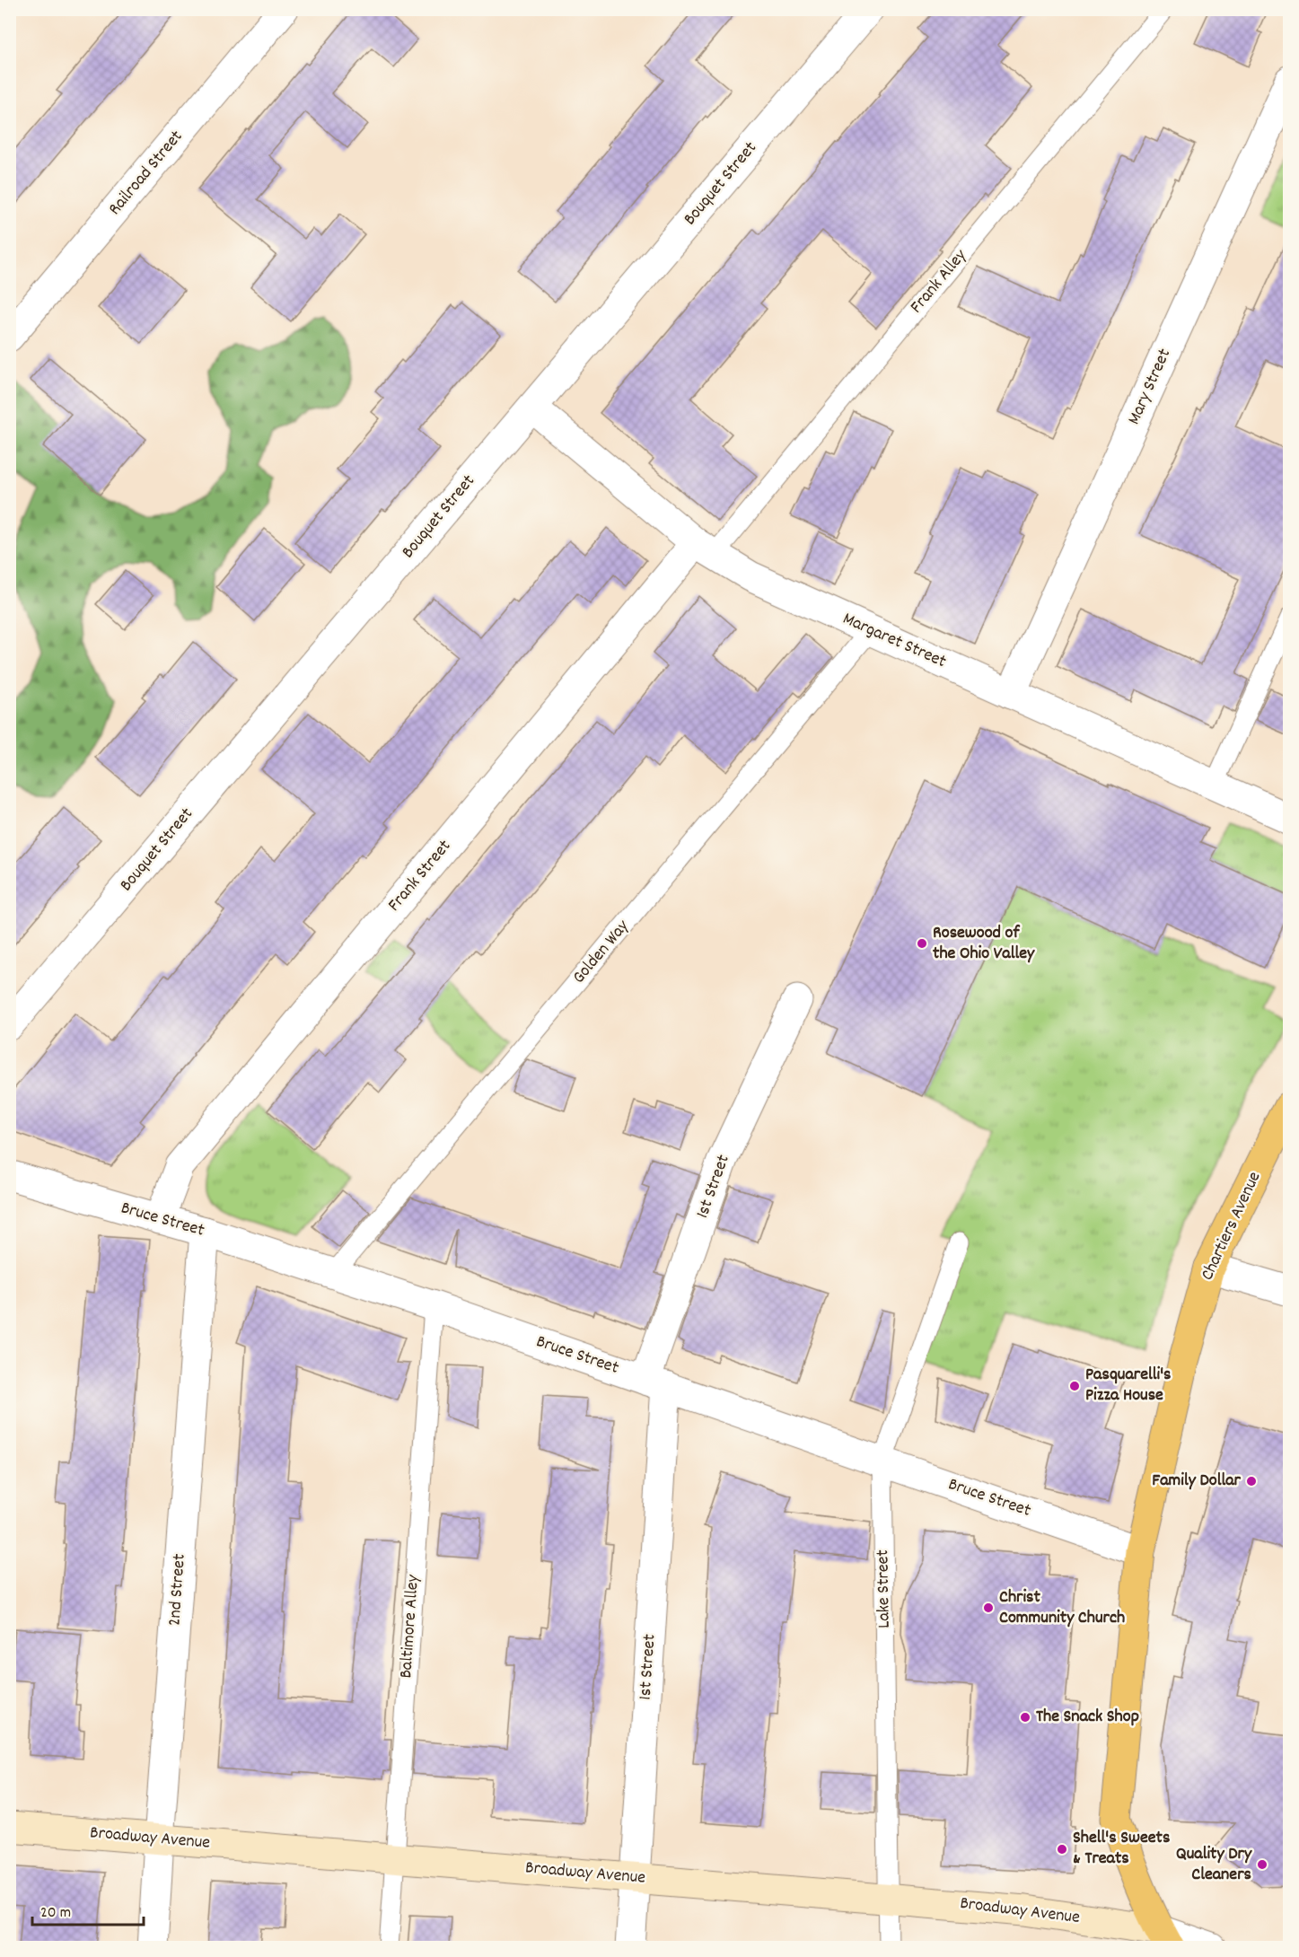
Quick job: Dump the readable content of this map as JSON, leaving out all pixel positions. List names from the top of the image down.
{
  "streets": {
    "main road": ["Chartiers Avenue"],
    "street": [
      "Railroad Street",
      "Bouquet Street",
      "Mary Street",
      "Margaret Street",
      "Frank Street",
      "1st Street",
      "Bruce Street",
      "2nd Street",
      "Broadway Avenue"
    ],
    "lane": [
      "Frank Alley",
      "Golden Way",
      "Lake Street",
      "Baltimore Alley"
    ]
  },
  "crossings": [
    ["Bouquet Street", "Margaret Street"],
    ["Frank Alley", "Margaret Street"],
    ["Frank Alley", "Frank Street"],
    ["Mary Street", "Margaret Street"],
    ["Margaret Street", "Frank Street"],
    ["Margaret Street", "Golden Way"],
    ["Frank Street", "Bruce Street"],
    ["Golden Way", "Bruce Street"],
    ["1st Street", "Bruce Street"],
    ["1st Street", "Broadway Avenue"],
    ["Bruce Street", "Chartiers Avenue"],
    ["Bruce Street", "Lake Street"],
    ["Bruce Street", "2nd Street"],
    ["Bruce Street", "Baltimore Alley"],
    ["Chartiers Avenue", "Broadway Avenue"],
    ["Lake Street", "Broadway Avenue"],
    ["2nd Street", "Broadway Avenue"],
    ["Baltimore Alley", "Broadway Avenue"]
  ],
  "places": [
    "Rosewood of the Ohio Valley",
    "Pasquarelli's Pizza House",
    "Family Dollar",
    "Christ Community Church",
    "The Snack Shop",
    "Shell's Sweets & Treats",
    "Quality Dry Cleaners"
  ],
  "scale_bar": "20 m"
}
